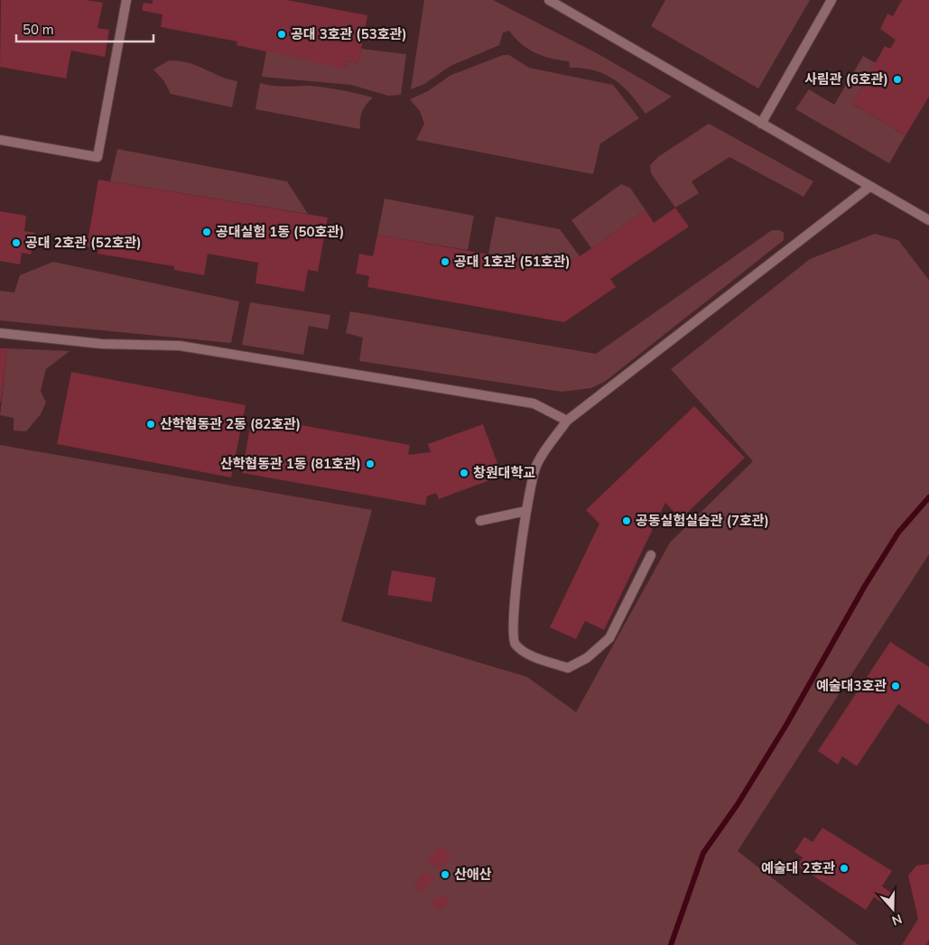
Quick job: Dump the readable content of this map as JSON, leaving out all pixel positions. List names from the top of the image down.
{
  "places": [
    "공대 3호관 (53호관)",
    "사림관 (6호관)",
    "공대실험 1동 (50호관)",
    "공대 2호관 (52호관)",
    "공대 1호관 (51호관)",
    "산학협동관 2동 (82호관)",
    "산학협동관 1동 (81호관)",
    "창원대학교",
    "공동실험실습관 (7호관)",
    "예술대3호관",
    "예술대 2호관",
    "산애산"
  ],
  "scale_bar": "50 m",
  "north": "bottom"
}
